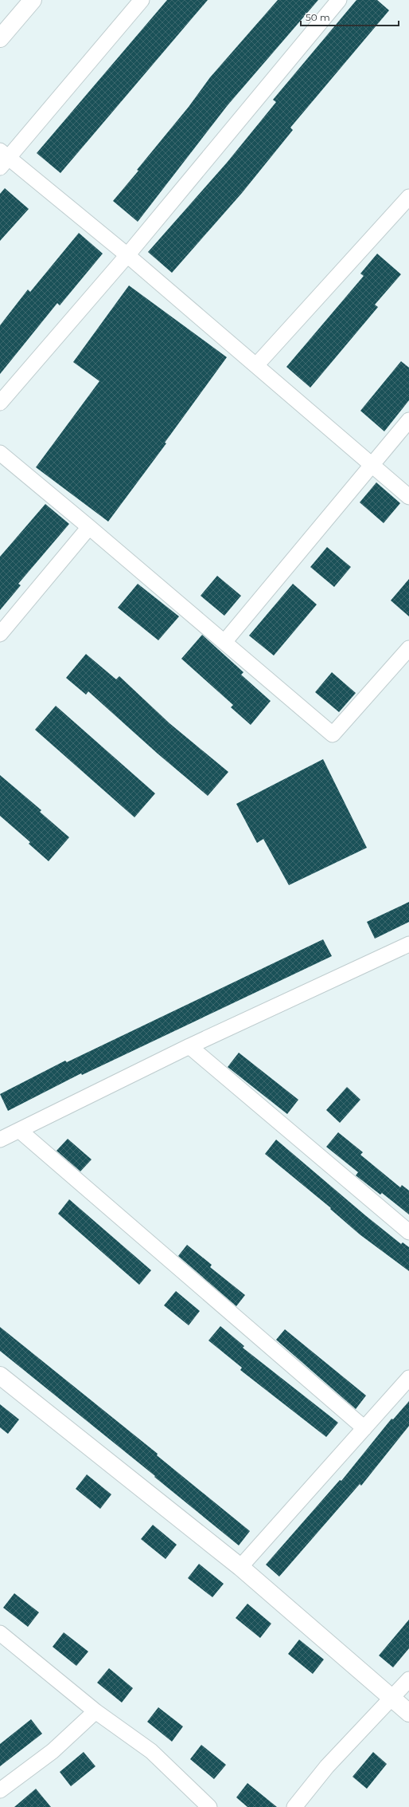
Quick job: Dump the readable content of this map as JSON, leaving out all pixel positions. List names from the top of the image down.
{
  "scale_bar": "50 m"
}
